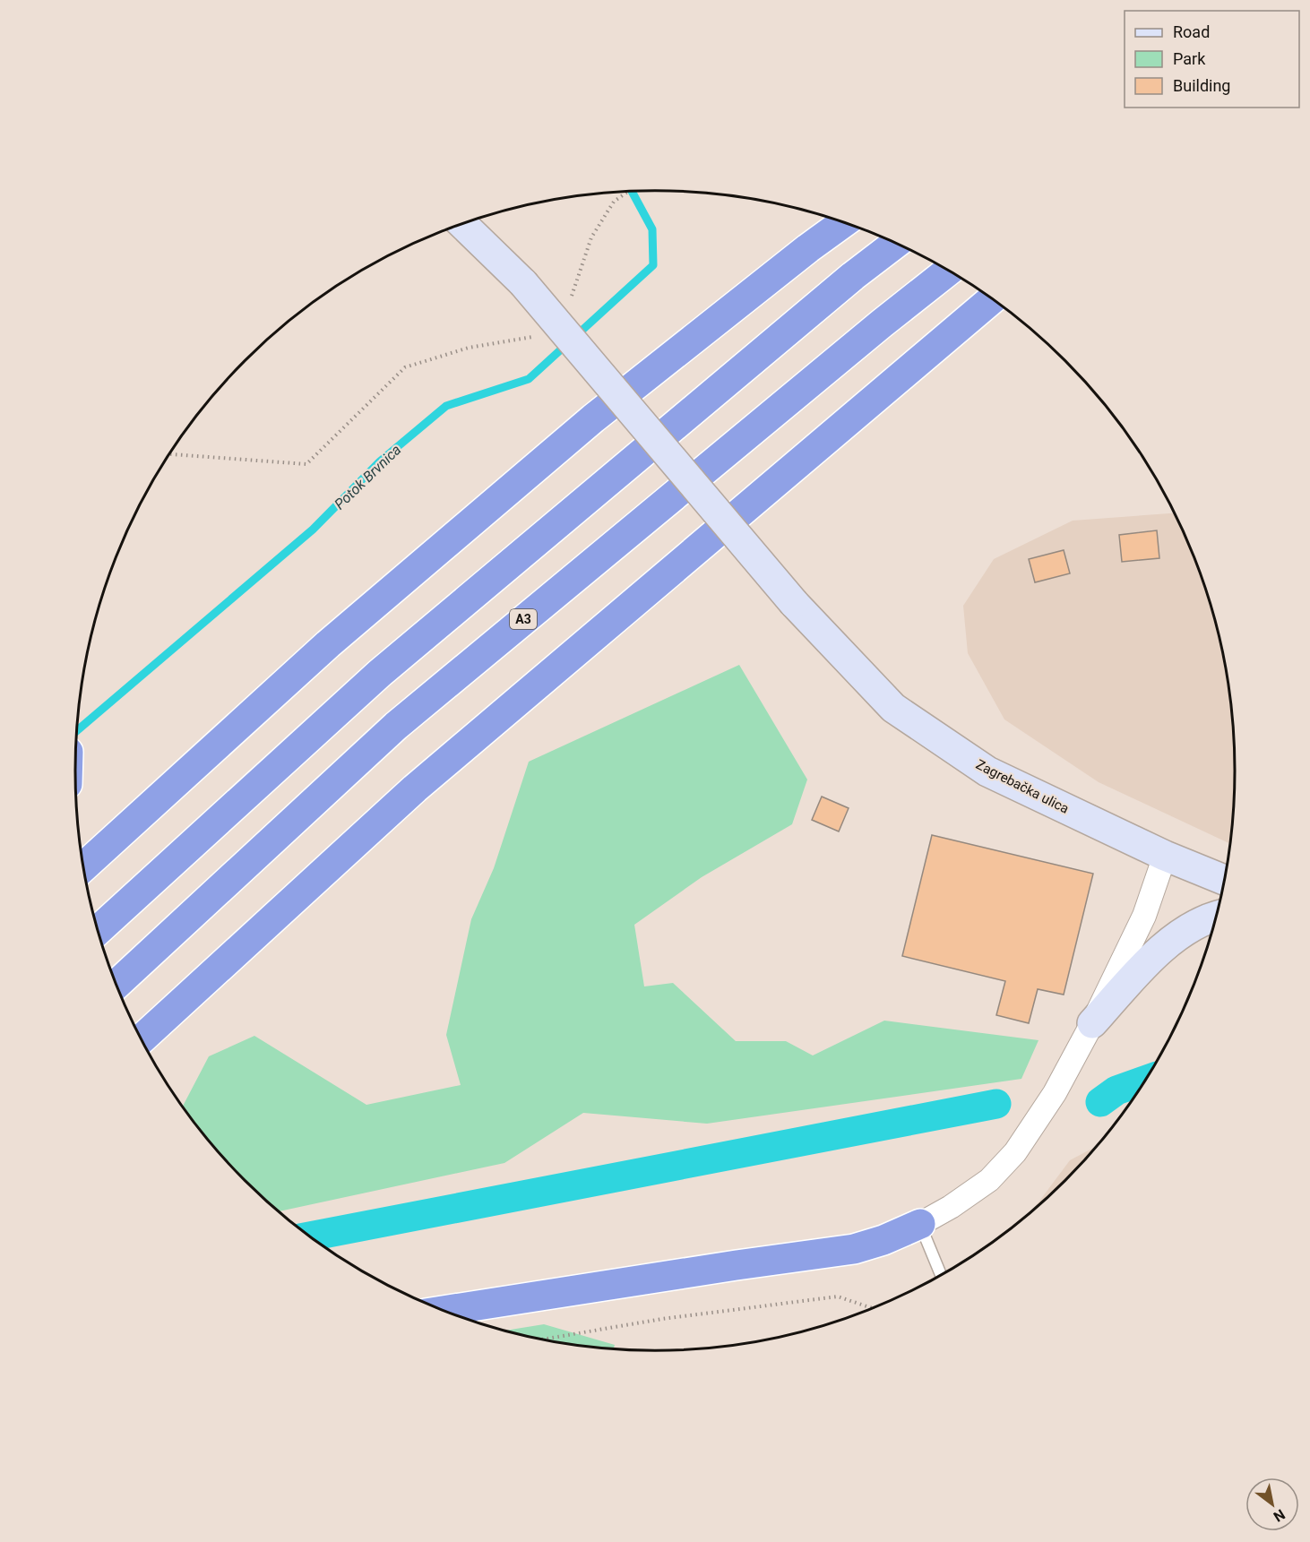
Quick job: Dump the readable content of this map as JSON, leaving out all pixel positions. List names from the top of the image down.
{
  "streets": {
    "highway": ["A3"],
    "main road": ["Zagrebačka ulica"]
  },
  "water": ["Potok Brvnica"],
  "legend": ["Road", "Park", "Building"],
  "north": "bottom right"
}
